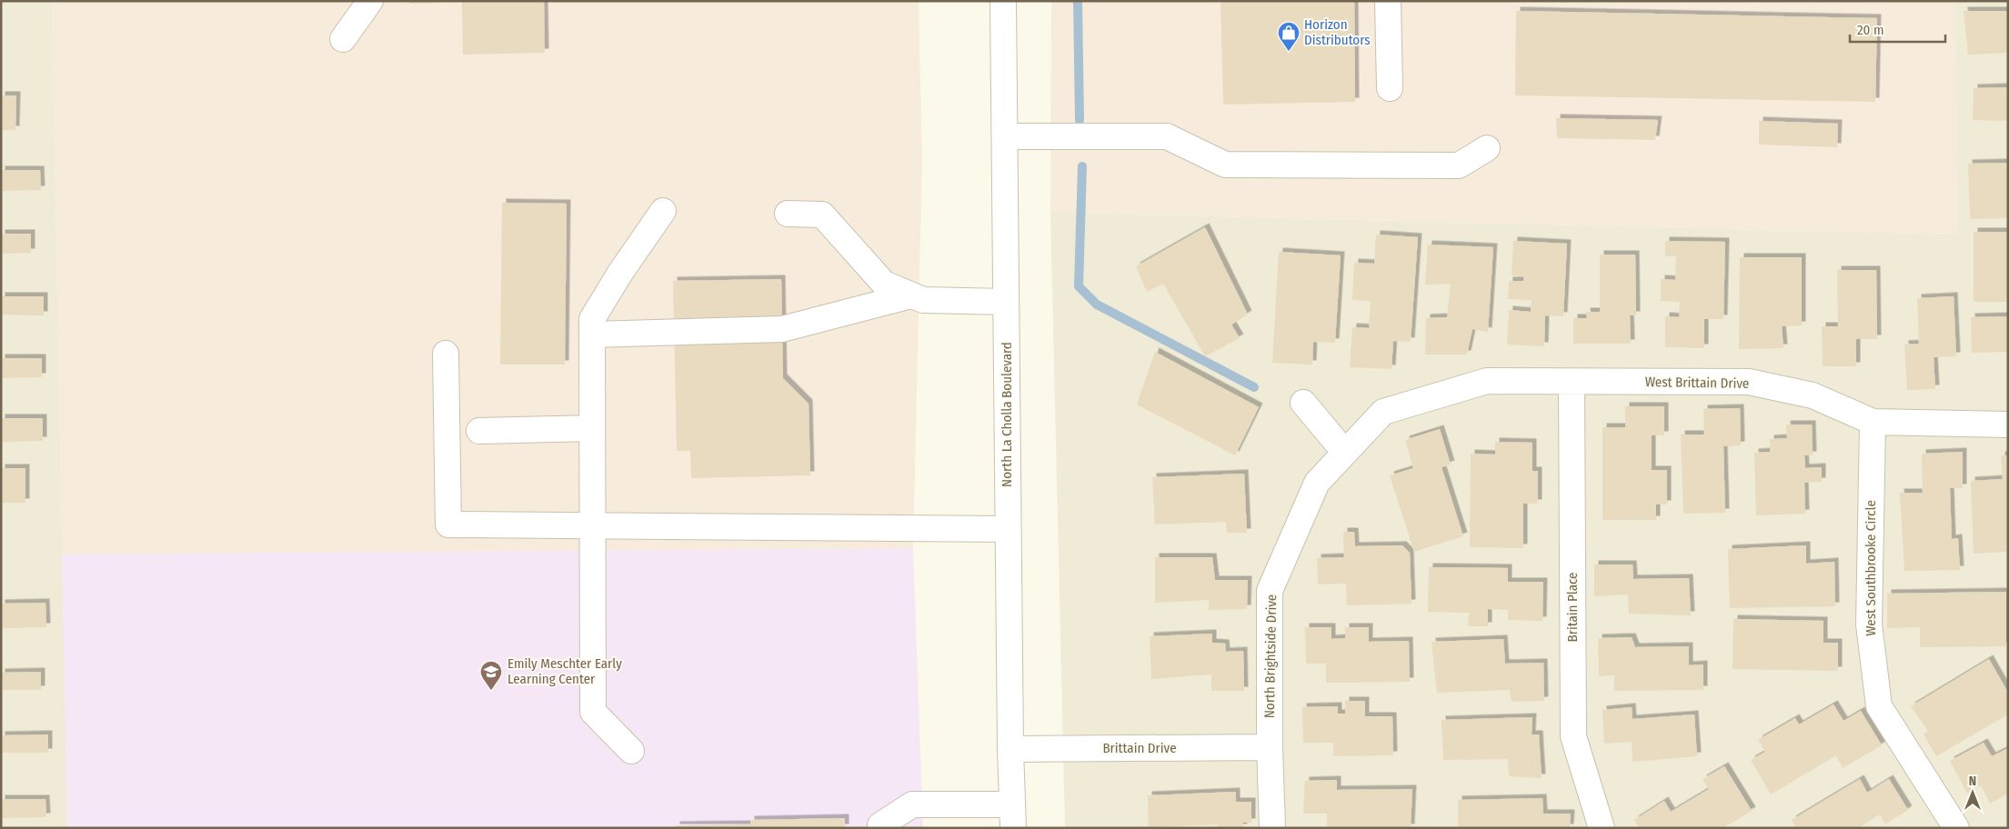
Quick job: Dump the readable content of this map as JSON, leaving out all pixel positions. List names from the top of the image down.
{
  "streets": {
    "street": [
      "West Brittain Drive",
      "North La Cholla Boulevard",
      "West Southbrooke Circle",
      "Britain Place",
      "North Brightside Drive",
      "Brittain Drive"
    ]
  },
  "crossings": [
    ["West Brittain Drive", "West Southbrooke Circle"],
    ["West Brittain Drive", "Britain Place"],
    ["West Brittain Drive", "North Brightside Drive"],
    ["North La Cholla Boulevard", "Brittain Drive"],
    ["North Brightside Drive", "Brittain Drive"]
  ],
  "places": {
    "shop": ["Horizon Distributors"],
    "school or university": ["Emily Meschter Early Learning Center"]
  },
  "scale_bar": "20 m",
  "north": "top"
}
